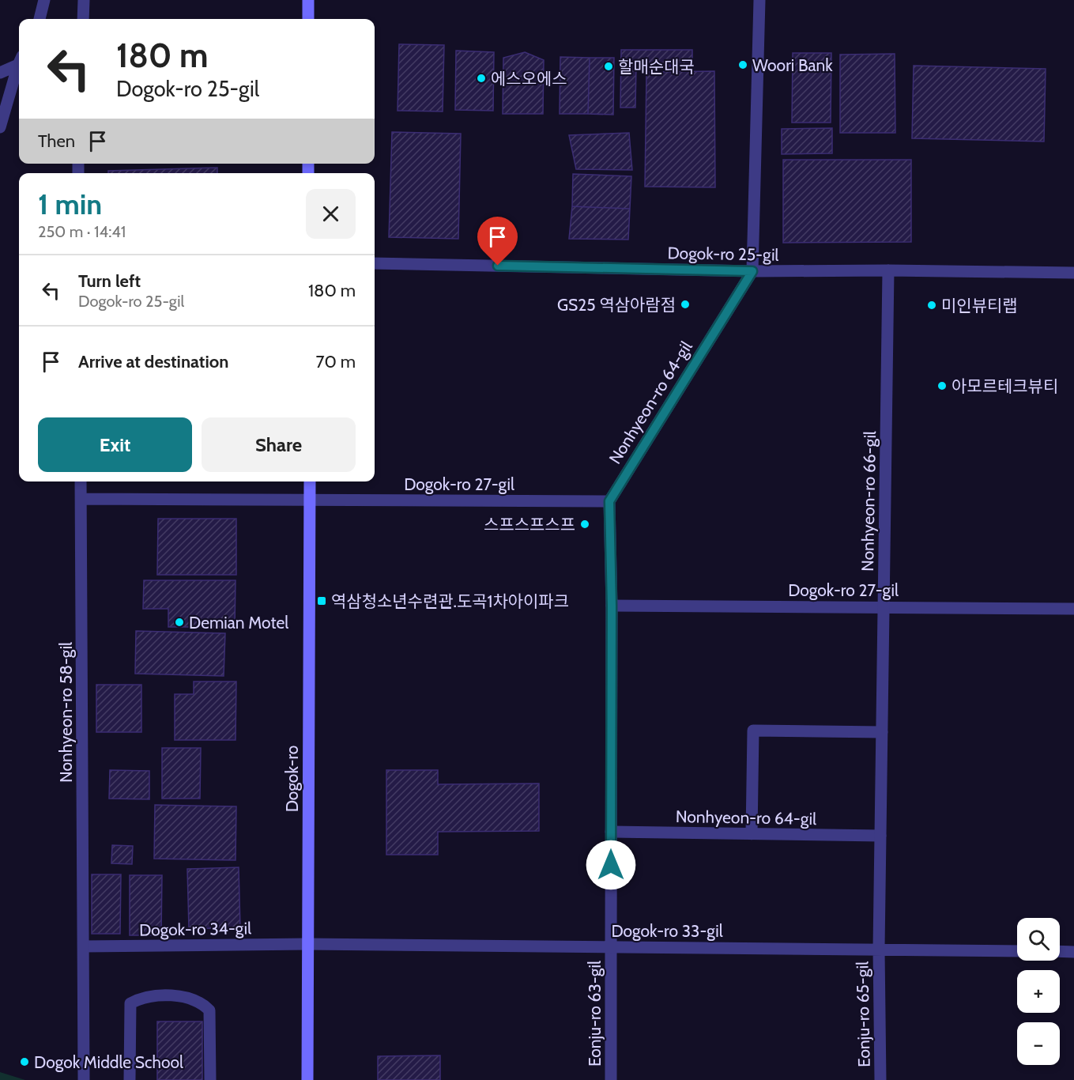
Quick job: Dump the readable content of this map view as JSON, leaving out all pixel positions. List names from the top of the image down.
{
  "streets": {
    "main road": ["Dogok-ro"],
    "street": [
      "Dogok-ro 25-gil",
      "Nonhyeon-ro 64-gil",
      "Dogok-ro 27-gil",
      "Nonhyeon-ro 66-gil",
      "Nonhyeon-ro 58-gil",
      "Dogok-ro 34-gil",
      "Dogok-ro 33-gil",
      "Eonju-ro 63-gil",
      "Eonju-ro 65-gil"
    ]
  },
  "crossings": [
    ["Dogok-ro 25-gil", "Nonhyeon-ro 64-gil"],
    ["Dogok-ro 25-gil", "Nonhyeon-ro 66-gil"],
    ["Nonhyeon-ro 64-gil", "Dogok-ro 27-gil"],
    ["Nonhyeon-ro 64-gil", "Nonhyeon-ro 66-gil"],
    ["Dogok-ro 27-gil", "Nonhyeon-ro 66-gil"],
    ["Dogok-ro 27-gil", "Nonhyeon-ro 58-gil"],
    ["Dogok-ro 27-gil", "Dogok-ro"],
    ["Nonhyeon-ro 66-gil", "Dogok-ro 33-gil"],
    ["Nonhyeon-ro 66-gil", "Eonju-ro 65-gil"],
    ["Nonhyeon-ro 58-gil", "Dogok-ro 34-gil"],
    ["Dogok-ro", "Dogok-ro 34-gil"],
    ["Dogok-ro", "Dogok-ro 33-gil"],
    ["Dogok-ro 34-gil", "Dogok-ro 33-gil"],
    ["Dogok-ro 33-gil", "Eonju-ro 63-gil"],
    ["Dogok-ro 33-gil", "Eonju-ro 65-gil"]
  ],
  "places": {
    "other": [
      "Woori Bank",
      "할매순대국",
      "에스오에스",
      "GS25 역삼아람점",
      "미인뷰티랩",
      "아모르테크뷰티",
      "스프스프스프",
      "Demian Motel",
      "Dogok Middle School"
    ],
    "transit": ["역삼청소년수련관.도곡1차아이파크"]
  },
  "page": {
    "turn": ["180 m", "Dogok-ro 25-gil"],
    "then": "Then",
    "heading": ["1 min", "250 m · 14:41"],
    "list": [
      {
        "name": "Turn left",
        "note": "Dogok-ro 25-gil",
        "value": "180 m"
      },
      {
        "name": "Arrive at destination",
        "value": "70 m"
      }
    ],
    "buttons": ["Exit", "Share"],
    "map_buttons": ["+", "−"]
  }
}
